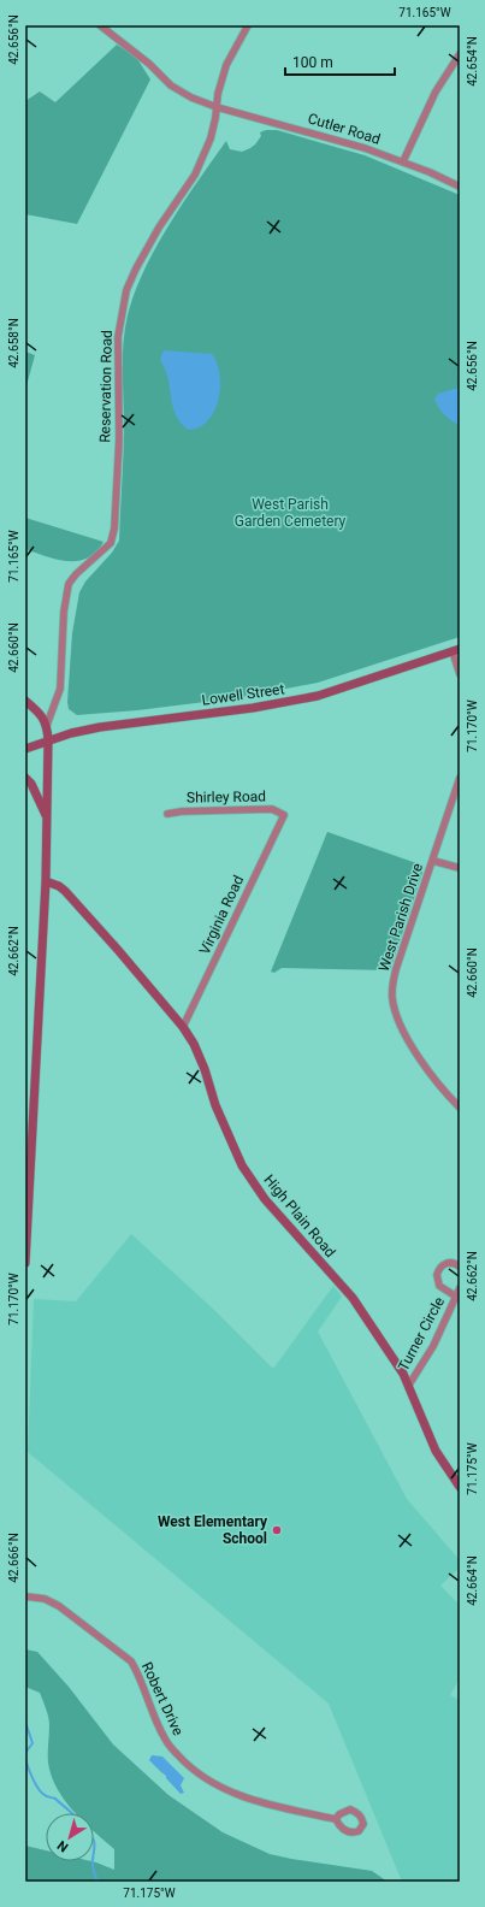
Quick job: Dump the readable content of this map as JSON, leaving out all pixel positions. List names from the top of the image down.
{
  "streets": {
    "main road": ["Lowell Street", "High Plain Road"],
    "street": [
      "Cutler Road",
      "Reservation Road",
      "Shirley Road",
      "Virginia Road",
      "West Parish Drive",
      "Turner Circle",
      "Robert Drive"
    ]
  },
  "crossings": [
    ["Cutler Road", "Reservation Road"],
    ["Shirley Road", "Virginia Road"],
    ["Virginia Road", "High Plain Road"],
    ["High Plain Road", "Turner Circle"]
  ],
  "parks": ["West Parish Garden Cemetery"],
  "places": ["West Elementary School"],
  "scale_bar": "100 m",
  "north": "bottom left",
  "coordinates": [
    "71.165°W",
    "42.656°N",
    "42.654°N",
    "42.658°N",
    "42.660°N",
    "71.170°W",
    "42.662°N",
    "71.175°W",
    "42.666°N",
    "42.664°N"
  ]
}
